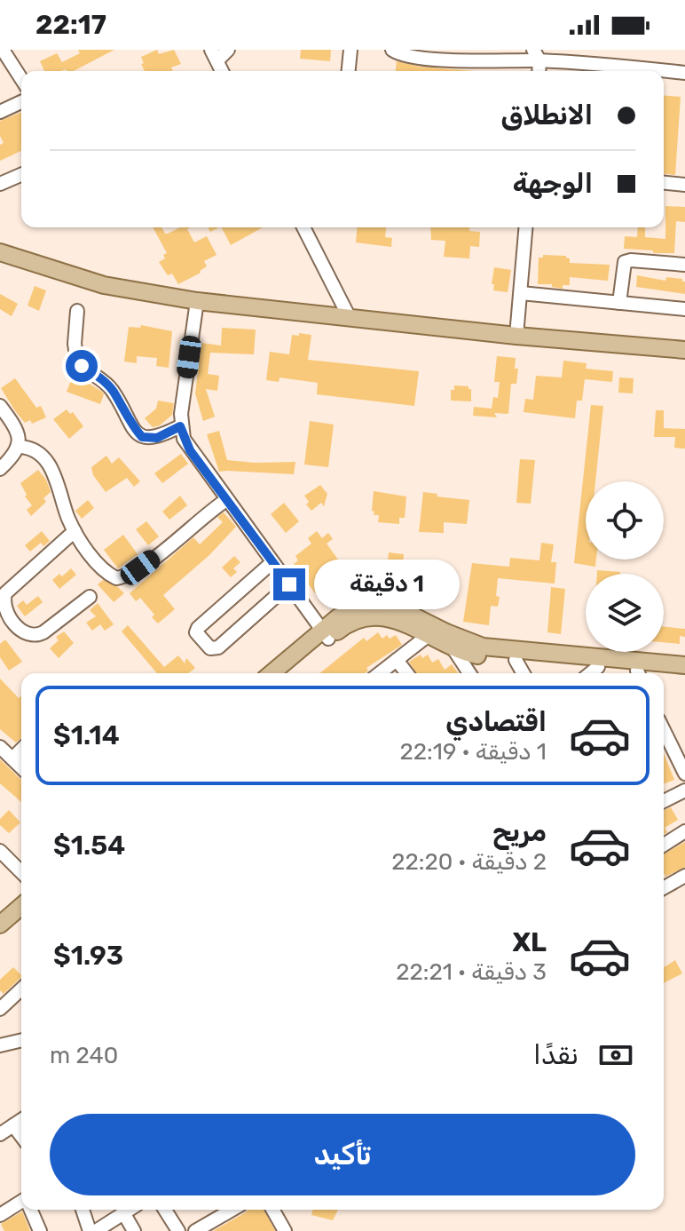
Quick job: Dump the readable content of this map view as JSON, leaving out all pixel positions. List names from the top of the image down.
{
  "page": {
    "status": "22:17",
    "banner": ["الانطلاق", "الوجهة"],
    "bubble": "1 دقيقة",
    "list": [
      {
        "name": "اقتصادي",
        "note": "1 دقيقة · 22:19",
        "value": "$1.14"
      },
      {
        "name": "مريح",
        "note": "2 دقيقة · 22:20",
        "value": "$1.54"
      },
      {
        "name": "XL",
        "note": "3 دقيقة · 22:21",
        "value": "$1.93"
      }
    ],
    "pay": ["نقدًا", "240 m"],
    "buttons": "تأكيد"
  }
}
